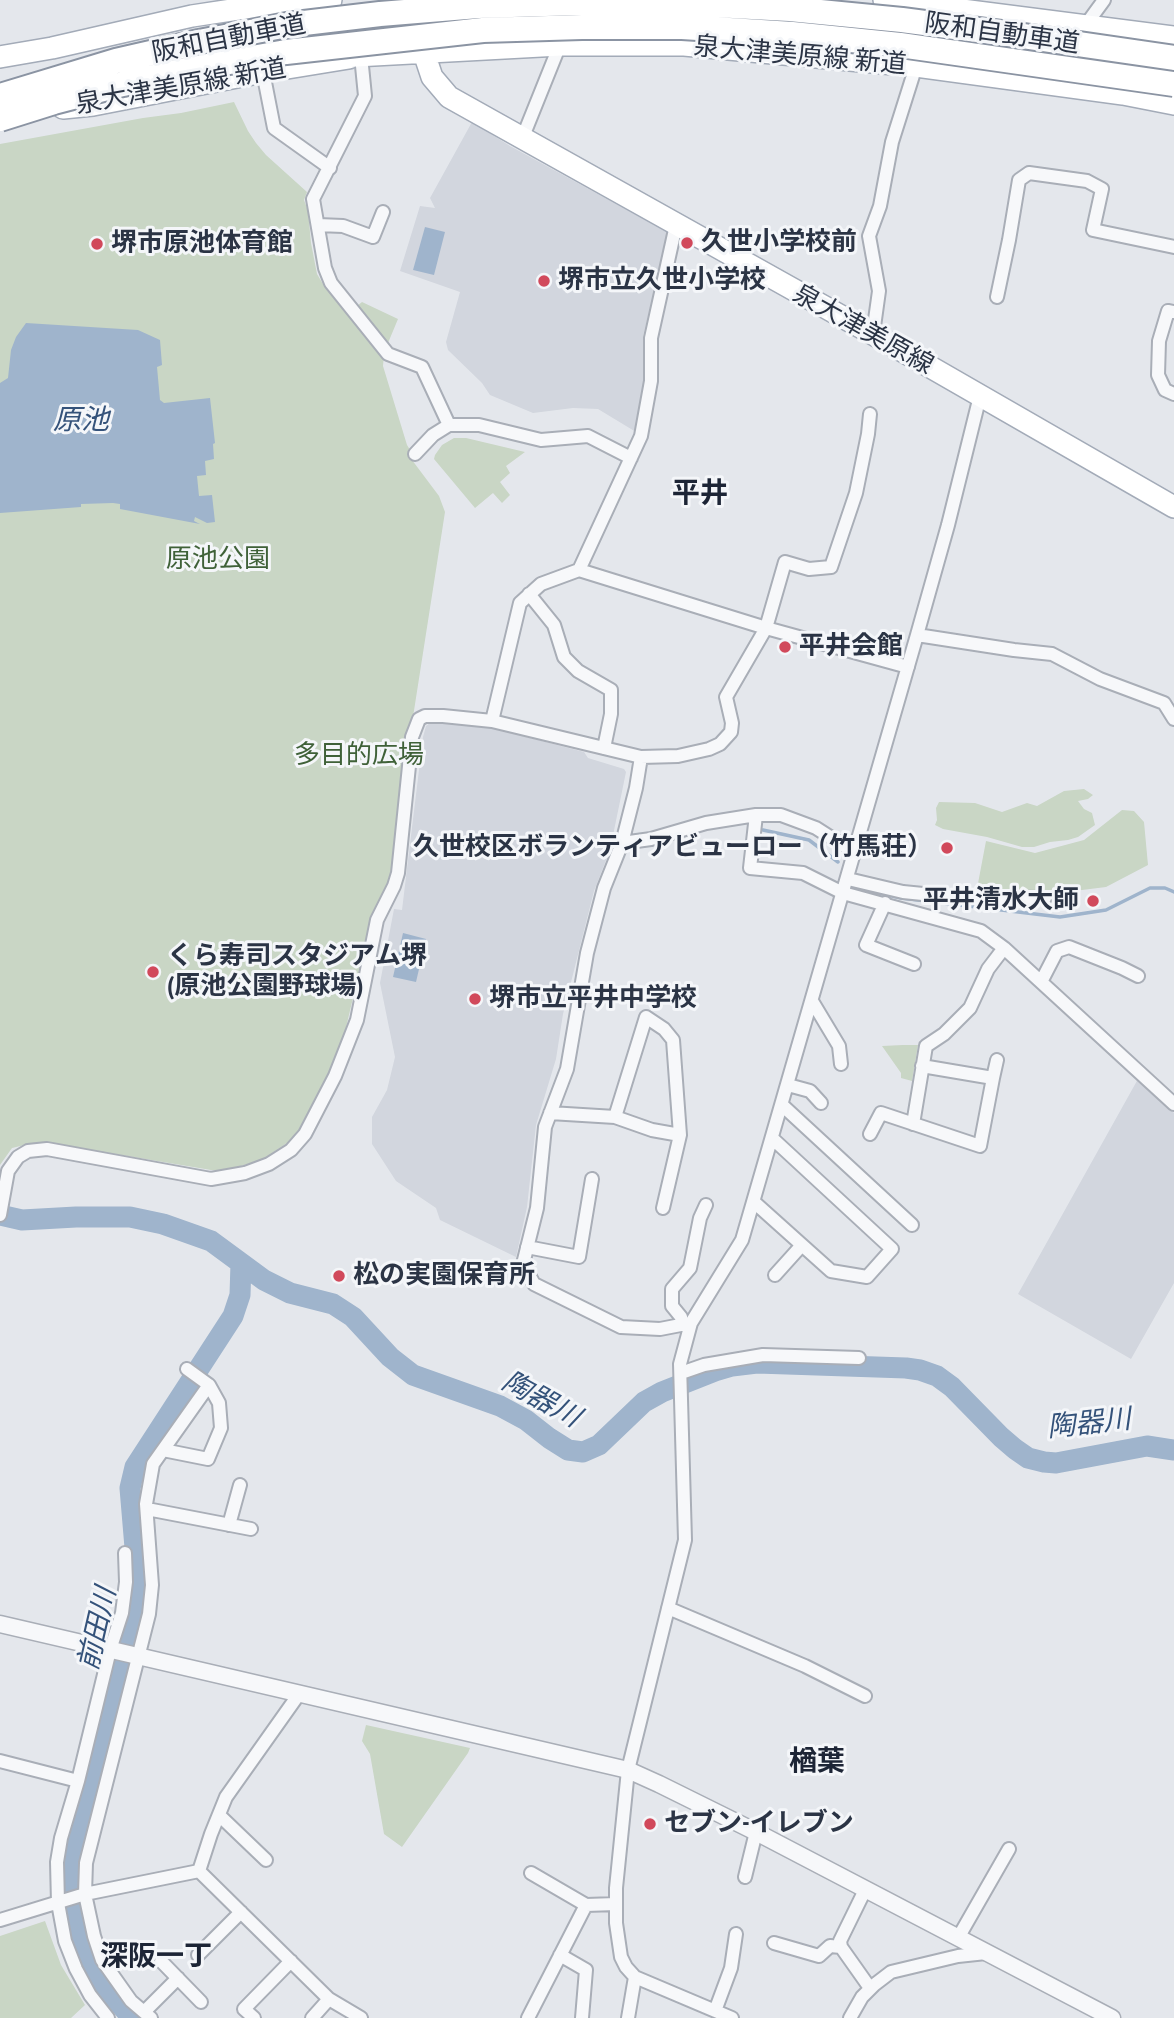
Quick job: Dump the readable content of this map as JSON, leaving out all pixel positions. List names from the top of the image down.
{
  "streets": {
    "highway": ["阪和自動車道"],
    "main road": ["泉大津美原線 新道", "泉大津美原線"]
  },
  "crossings": [
    ["阪和自動車道", "泉大津美原線 新道"],
    ["泉大津美原線 新道", "泉大津美原線"]
  ],
  "districts": ["平井", "楢葉", "深阪一丁"],
  "water": ["原池", "陶器川", "前田川"],
  "parks": ["原池公園", "多目的広場"],
  "places": [
    "久世小学校前",
    "堺市原池体育館",
    "堺市立久世小学校",
    "平井会館",
    "久世校区ボランティアビューロー（竹馬荘）",
    "平井清水大師",
    "くら寿司スタジアム堺 (原池公園野球場)",
    "堺市立平井中学校",
    "松の実園保育所",
    "セブン-イレブン"
  ]
}
